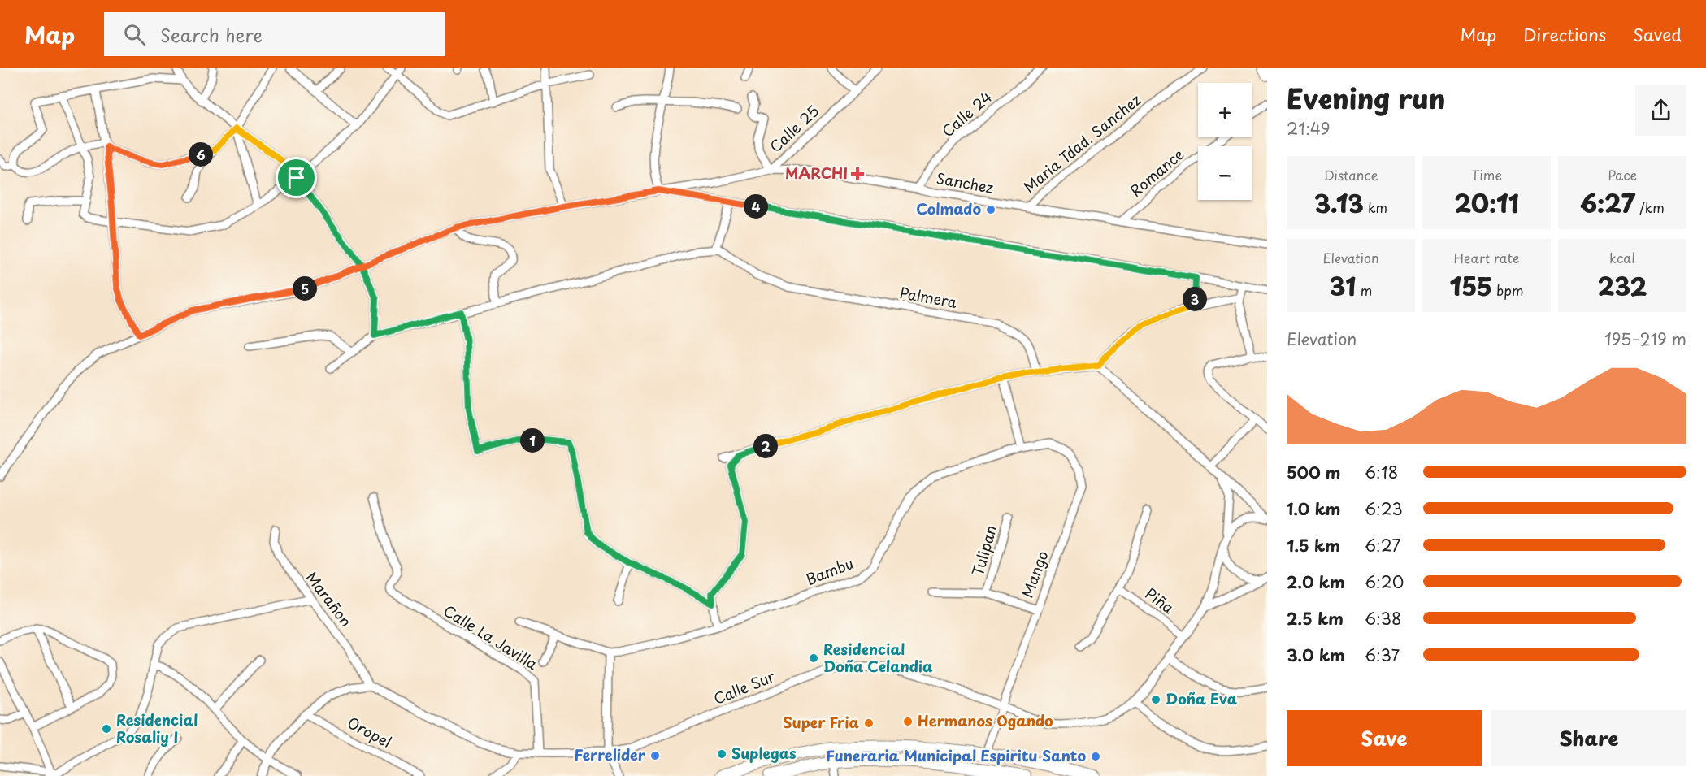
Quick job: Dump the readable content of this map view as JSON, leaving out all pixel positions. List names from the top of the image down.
{
  "streets": {
    "street": [
      "Calle 24",
      "Calle 25",
      "Maria Tdad. Sanchez",
      "Romance",
      "Sanchez",
      "Palmera",
      "Tulipan",
      "Bambu",
      "Mango",
      "Marañon",
      "Piña",
      "Calle La Javilla",
      "Calle Sur",
      "Oropel"
    ]
  },
  "crossings": [
    ["Calle 24", "Sanchez"],
    ["Calle 25", "Sanchez"],
    ["Maria Tdad. Sanchez", "Sanchez"],
    ["Romance", "Sanchez"],
    ["Bambu", "Mango"],
    ["Mango", "Calle Sur"],
    ["Marañon", "Calle Sur"],
    ["Calle La Javilla", "Calle Sur"]
  ],
  "places": {
    "health": ["MARCHI"],
    "other": [
      "Colmado",
      "Residencial Doña Celandia",
      "Doña Eva",
      "Hermanos Ogando",
      "Super Fria",
      "Residencial Rosaliy I",
      "Suplegas",
      "Ferrelider",
      "Funeraria Municipal Espiritu Santo"
    ]
  },
  "page": {
    "header": "Map",
    "search": "Search here",
    "nav": ["Map", "Directions", "Saved"],
    "heading": ["Evening run", "21:49"],
    "map_buttons": ["+", "−"],
    "pins": [
      "6",
      "4",
      "5",
      "3",
      "1",
      "2"
    ],
    "stats": [
      ["Distance", "3.13 km"],
      ["Time", "20:11"],
      ["Pace", "6:27 /km"],
      ["Elevation", "31 m"],
      ["Heart rate", "155 bpm"],
      ["kcal", "232"]
    ],
    "chart": ["Elevation", "195–219 m"],
    "list": [
      {
        "name": "500 m",
        "note": "6:18"
      },
      {
        "name": "1.0 km",
        "note": "6:23"
      },
      {
        "name": "1.5 km",
        "note": "6:27"
      },
      {
        "name": "2.0 km",
        "note": "6:20"
      },
      {
        "name": "2.5 km",
        "note": "6:38"
      },
      {
        "name": "3.0 km",
        "note": "6:37"
      }
    ],
    "buttons": ["Save", "Share"]
  }
}
